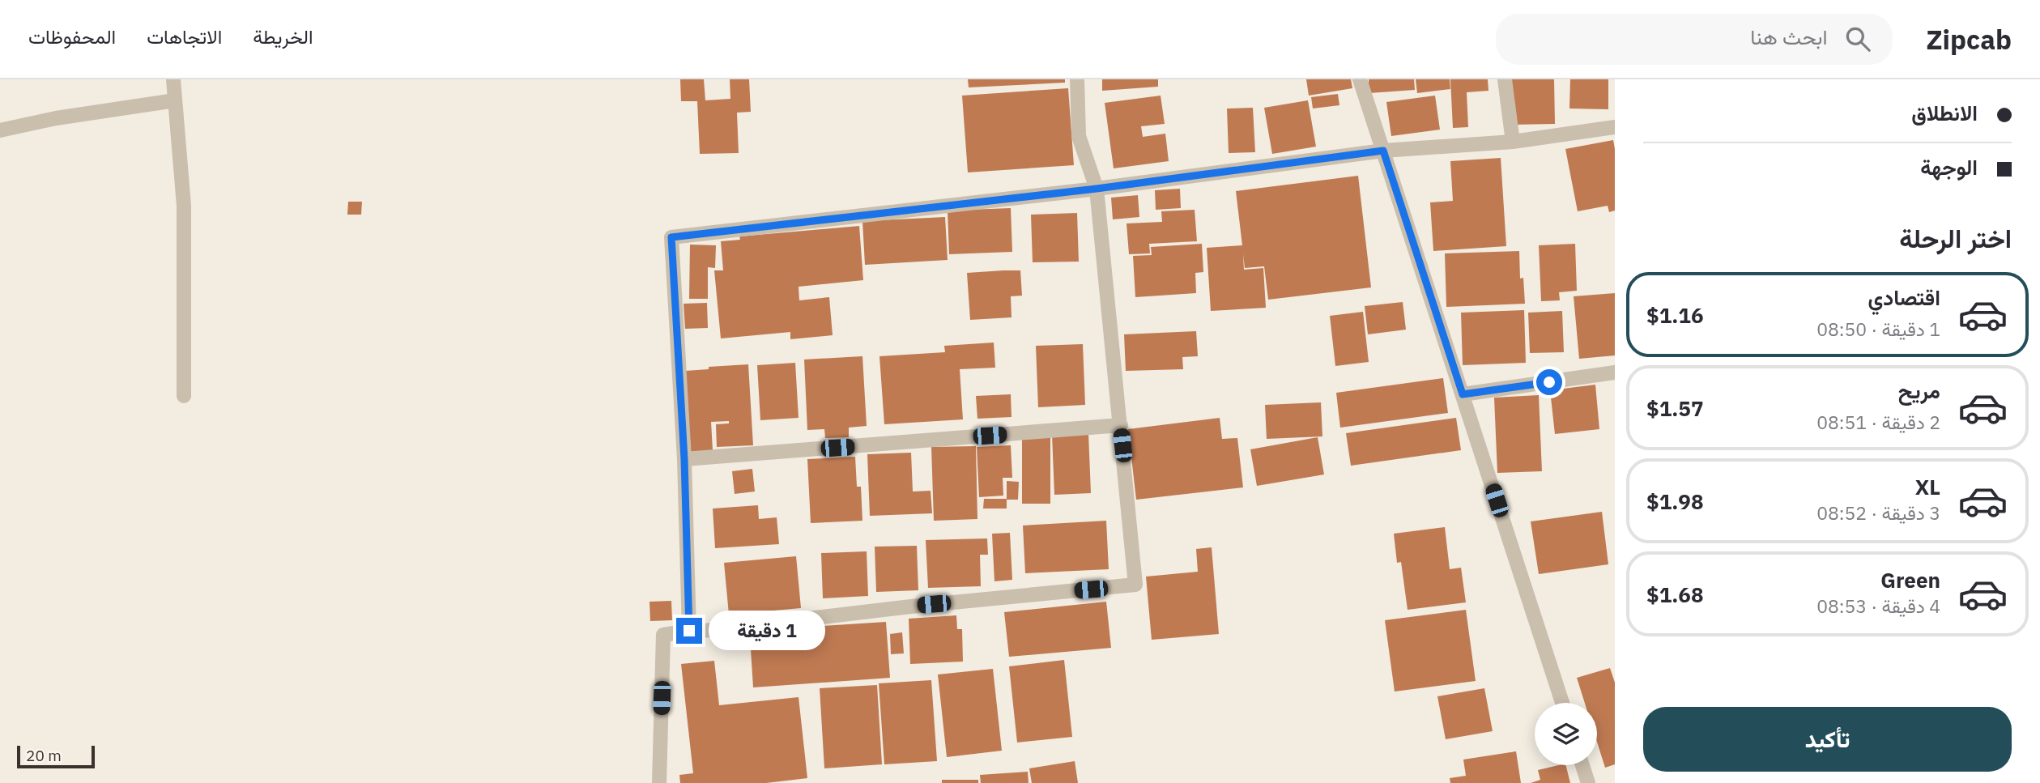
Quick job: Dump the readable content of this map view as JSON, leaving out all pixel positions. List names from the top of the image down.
{
  "scale_bar": "20 m",
  "page": {
    "header": "Zipcab",
    "search": "ابحث هنا",
    "nav": ["الخريطة", "الاتجاهات", "المحفوظات"],
    "banner": ["الانطلاق", "الوجهة"],
    "heading": "اختر الرحلة",
    "list": [
      {
        "name": "اقتصادي",
        "note": "1 دقيقة · 08:50",
        "value": "$1.16"
      },
      {
        "name": "مريح",
        "note": "2 دقيقة · 08:51",
        "value": "$1.57"
      },
      {
        "name": "XL",
        "note": "3 دقيقة · 08:52",
        "value": "$1.98"
      },
      {
        "name": "Green",
        "note": "4 دقيقة · 08:53",
        "value": "$1.68"
      }
    ],
    "bubble": "1 دقيقة",
    "buttons": "تأكيد",
    "scale": "20 m"
  }
}
